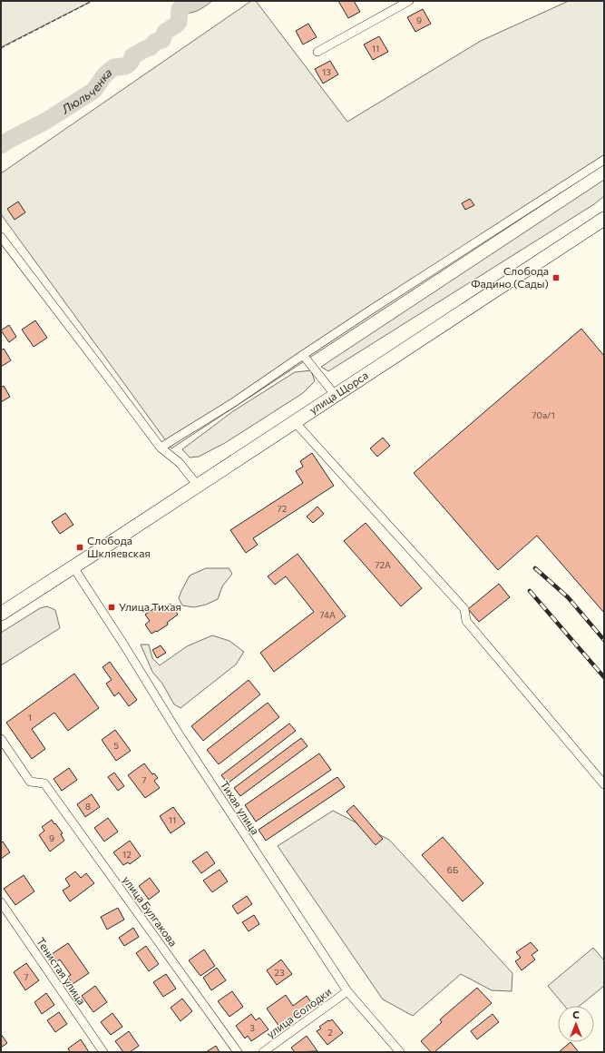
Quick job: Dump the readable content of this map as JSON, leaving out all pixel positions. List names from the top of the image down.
{
  "streets": {
    "main road": ["улица Щорса"],
    "street": [
      "Тихая улица",
      "улица Булгакова",
      "Тенистая улица",
      "улица Солодки"
    ]
  },
  "crossings": [
    ["улица Щорса", "Тихая улица"],
    ["Тихая улица", "улица Солодки"]
  ],
  "water": ["Люльченка"],
  "places": {
    "transit": ["Слобода Фадино (Сады)", "Слобода Шкляевская", "Улица Тихая"]
  },
  "house_numbers": [
    "9",
    "11",
    "13",
    "70а/1",
    "72",
    "72А",
    "74А",
    "1",
    "5",
    "7",
    "8",
    "11",
    "9",
    "12",
    "6Б",
    "23",
    "7",
    "3",
    "2"
  ],
  "north": "top"
}
